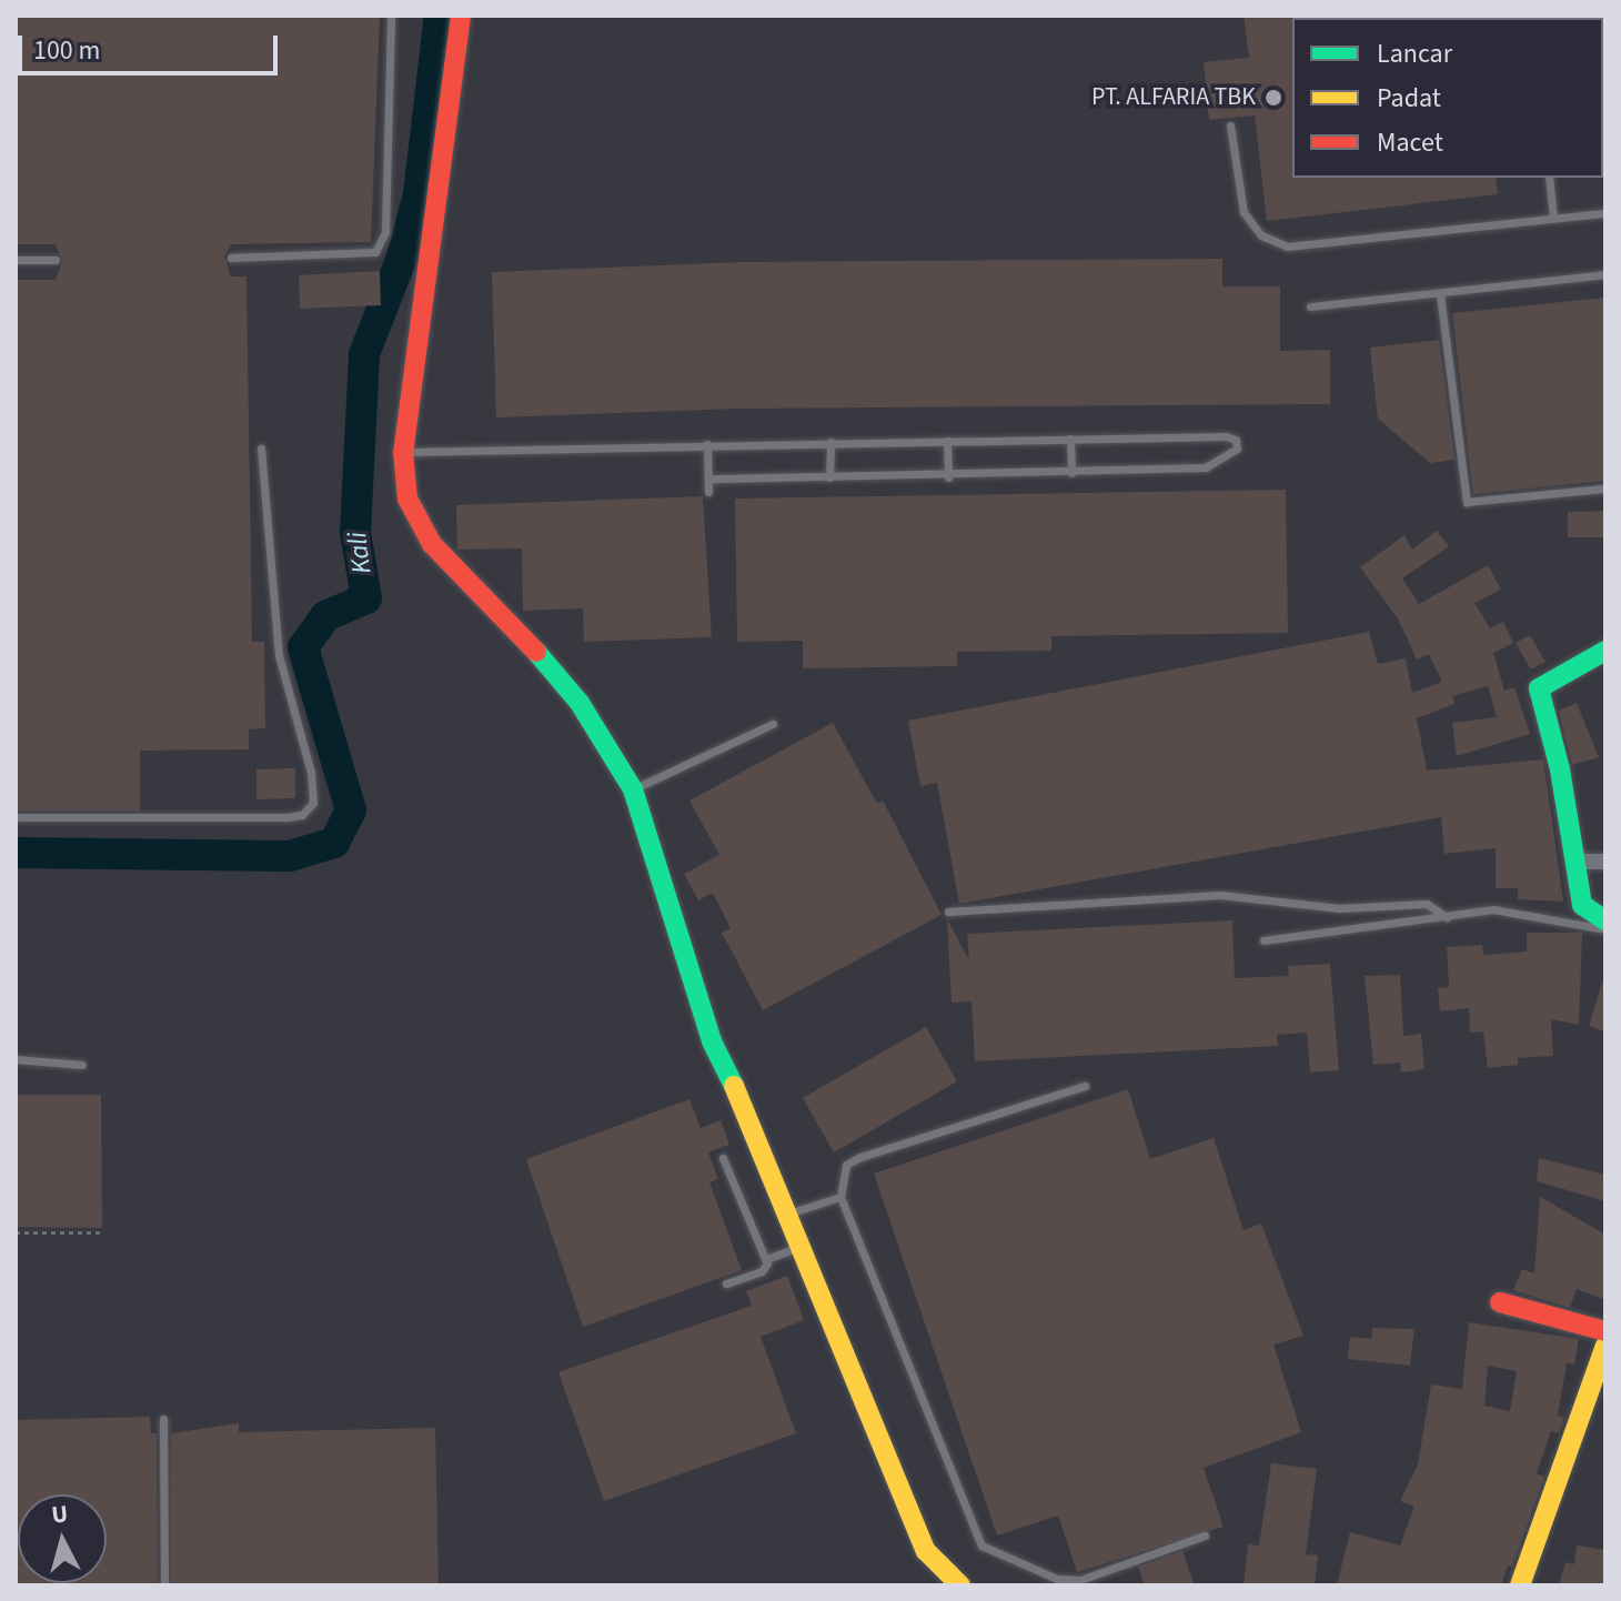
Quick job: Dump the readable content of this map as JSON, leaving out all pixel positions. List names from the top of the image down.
{
  "water": ["Kali"],
  "places": ["PT. ALFARIA TBK"],
  "legend": ["Lancar", "Padat", "Macet"],
  "scale_bar": "100 m",
  "north": "top"
}
